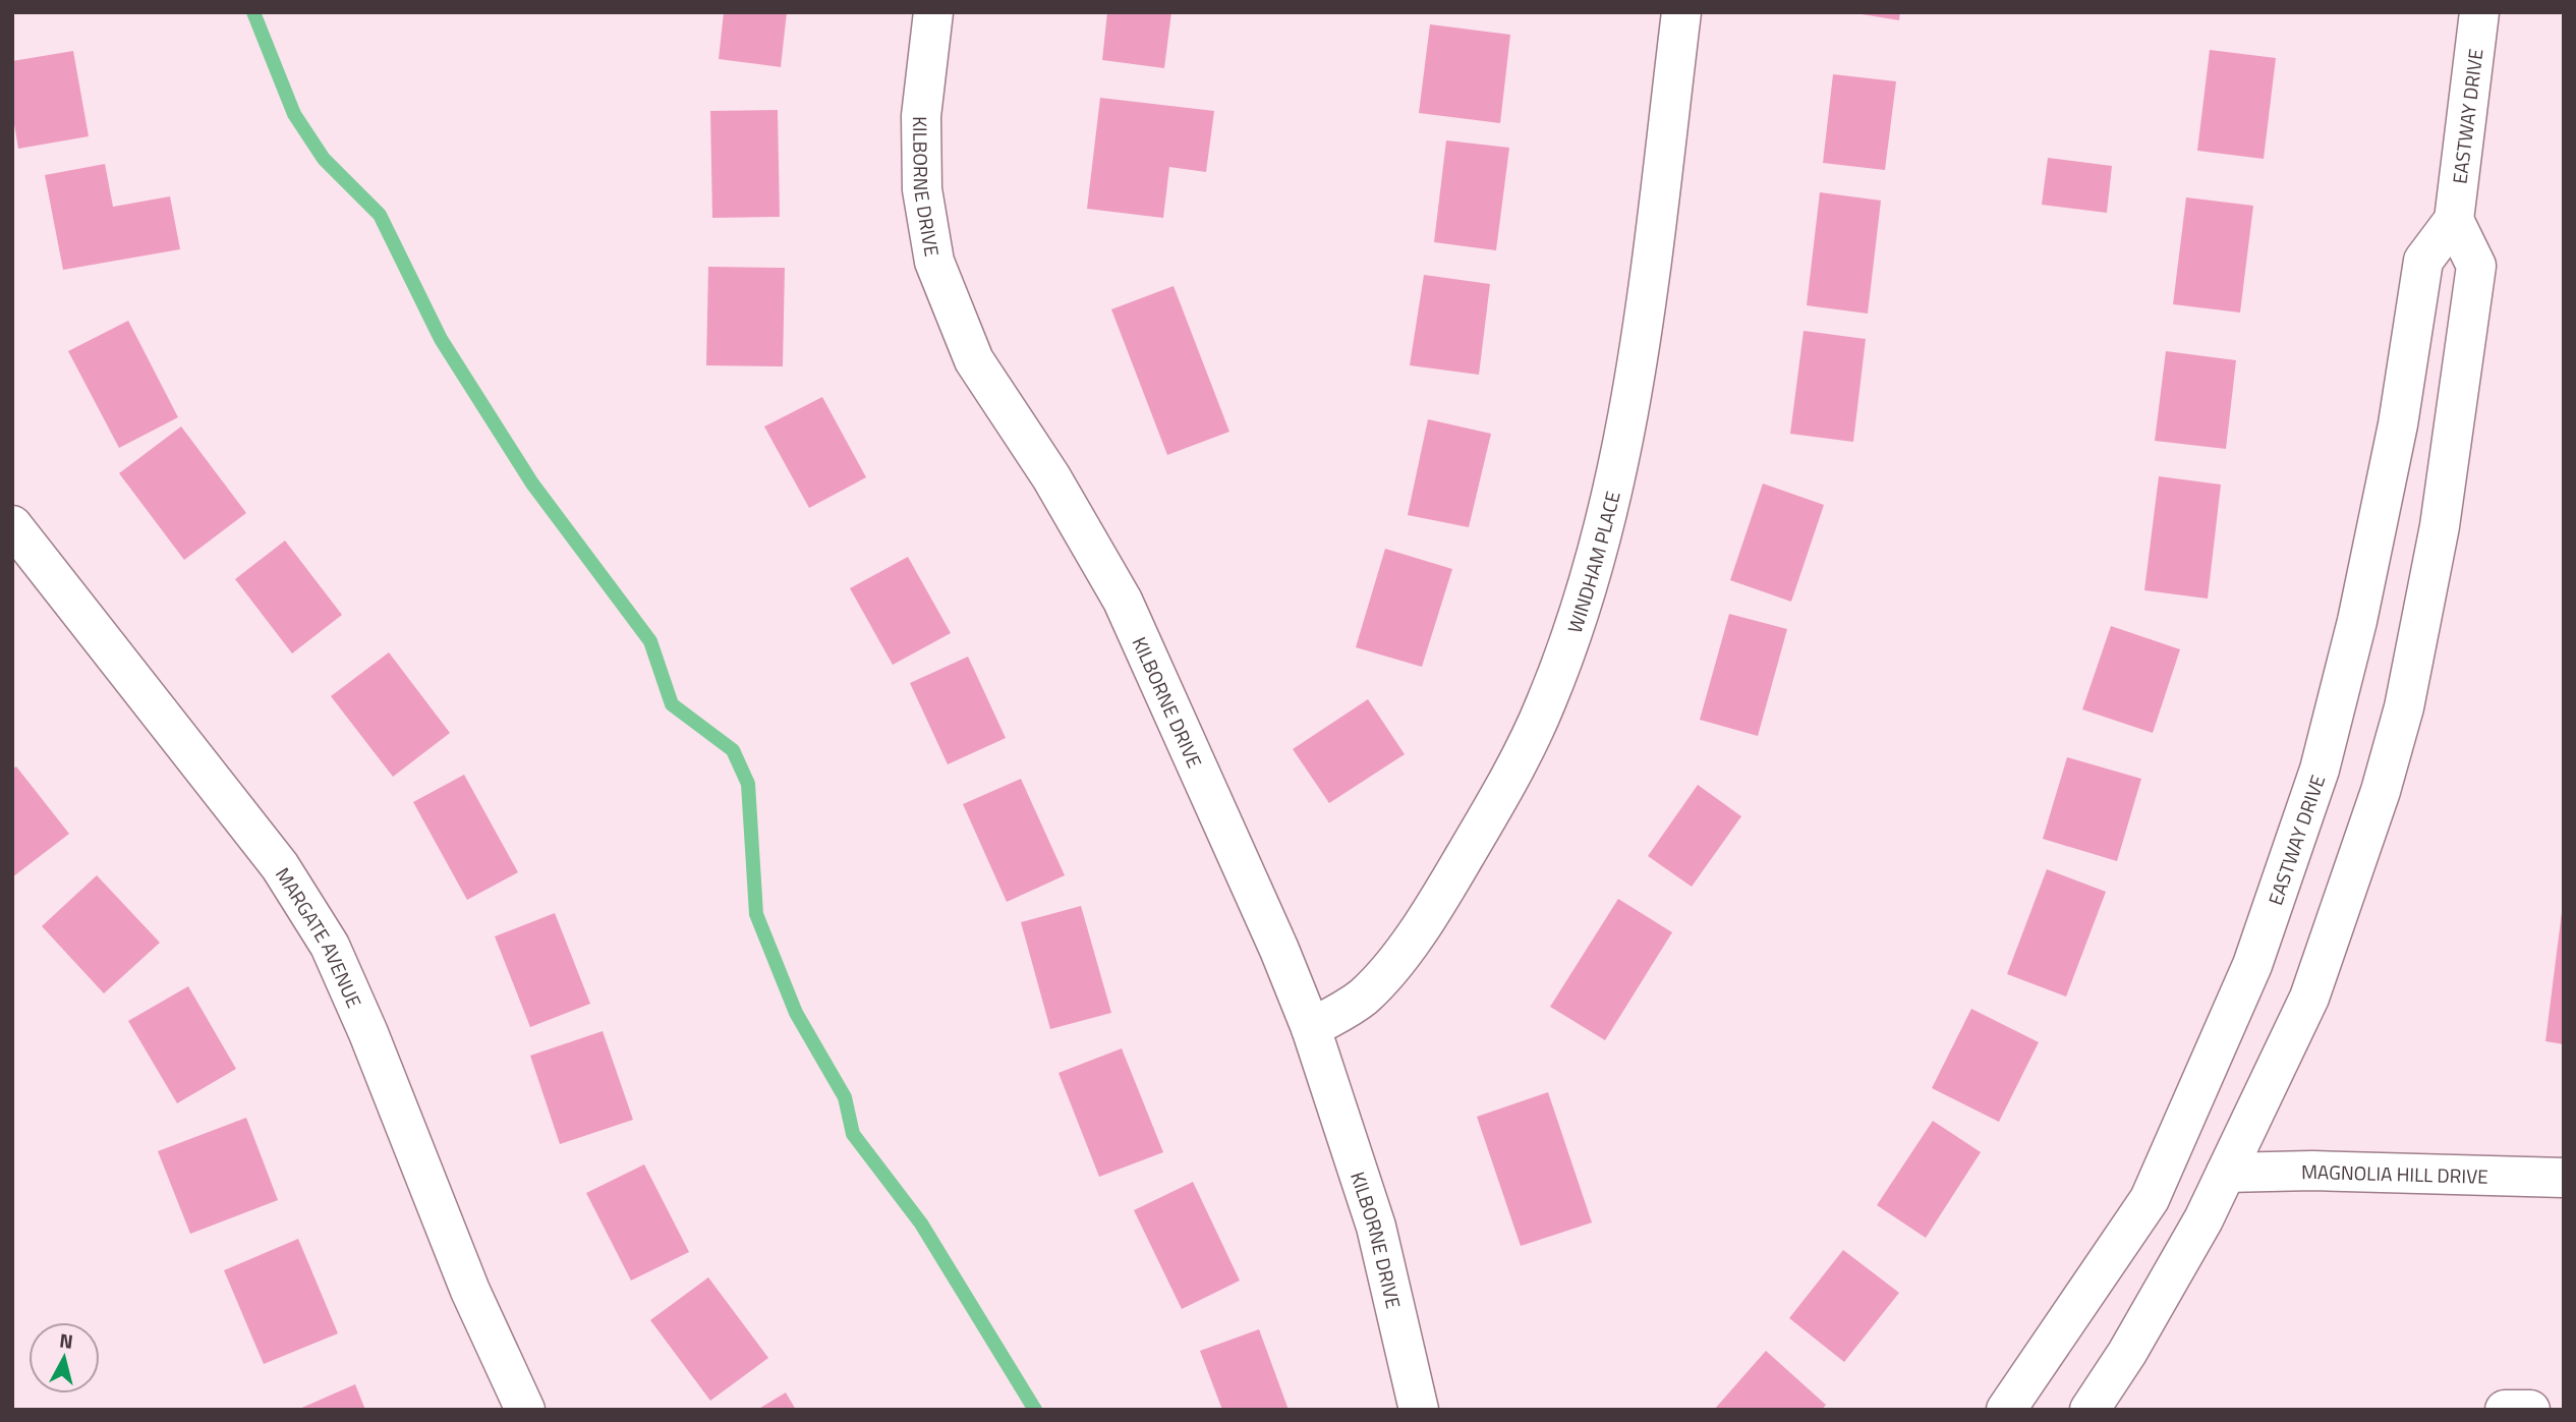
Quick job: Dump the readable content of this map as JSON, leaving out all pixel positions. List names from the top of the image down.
{
  "streets": {
    "street": [
      "EASTWAY DRIVE",
      "KILBORNE DRIVE",
      "WINDHAM PLACE",
      "MARGATE AVENUE",
      "MAGNOLIA HILL DRIVE"
    ]
  },
  "crossings": [
    ["KILBORNE DRIVE", "WINDHAM PLACE"]
  ],
  "north": "top"
}
